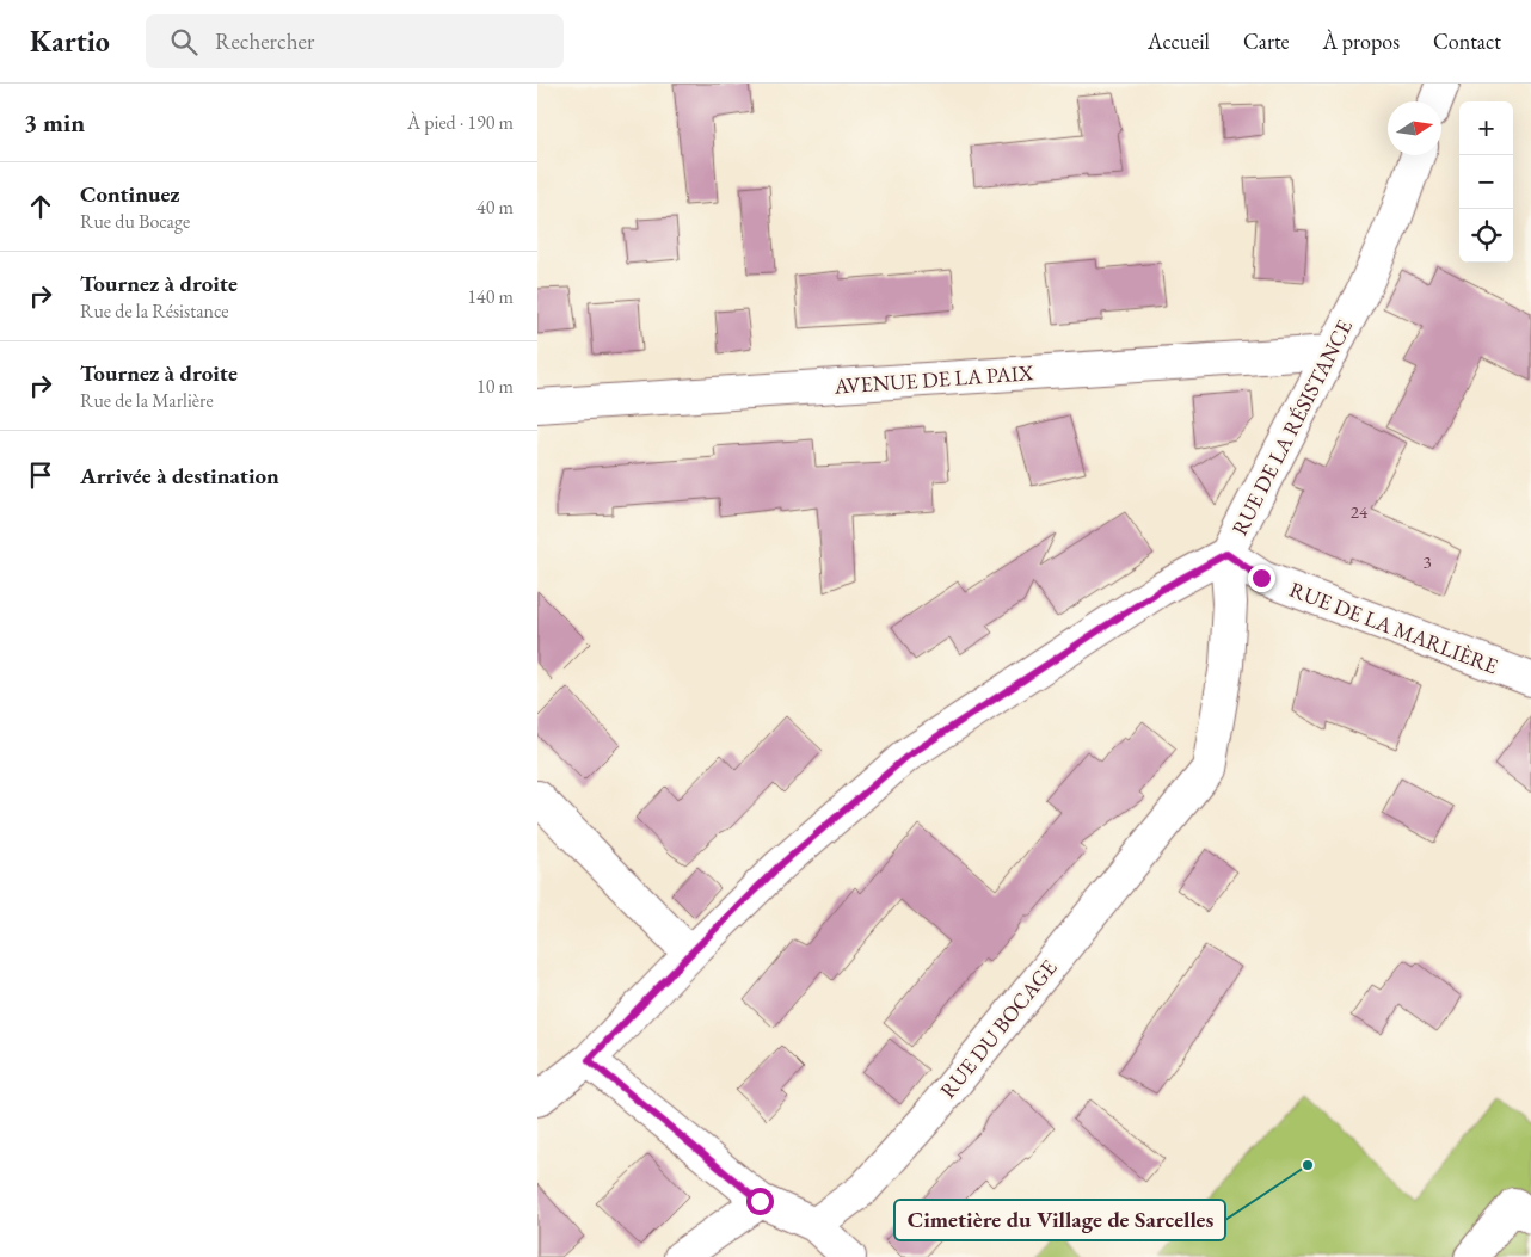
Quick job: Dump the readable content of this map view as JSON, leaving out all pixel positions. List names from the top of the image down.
{
  "streets": {
    "street": [
      "AVENUE DE LA PAIX",
      "RUE DE LA RÉSISTANCE",
      "RUE DE LA MARLIÈRE",
      "RUE DU BOCAGE"
    ]
  },
  "crossings": [
    ["AVENUE DE LA PAIX", "RUE DE LA RÉSISTANCE"],
    ["RUE DE LA RÉSISTANCE", "RUE DE LA MARLIÈRE"],
    ["RUE DE LA RÉSISTANCE", "RUE DU BOCAGE"],
    ["RUE DE LA MARLIÈRE", "RUE DU BOCAGE"]
  ],
  "places": ["Cimetière du Village de Sarcelles"],
  "house_numbers": ["24", "3"],
  "north": "right",
  "page": {
    "header": "Kartio",
    "search": "Rechercher",
    "nav": [
      "Accueil",
      "Carte",
      "À propos",
      "Contact"
    ],
    "heading": ["3 min", "À pied · 190 m"],
    "map_buttons": ["+", "−"],
    "list": [
      ["Continuez", "Rue du Bocage", "40 m"],
      ["Tournez à droite", "Rue de la Résistance", "140 m"],
      ["Tournez à droite", "Rue de la Marlière", "10 m"],
      "Arrivée à destination"
    ]
  }
}
